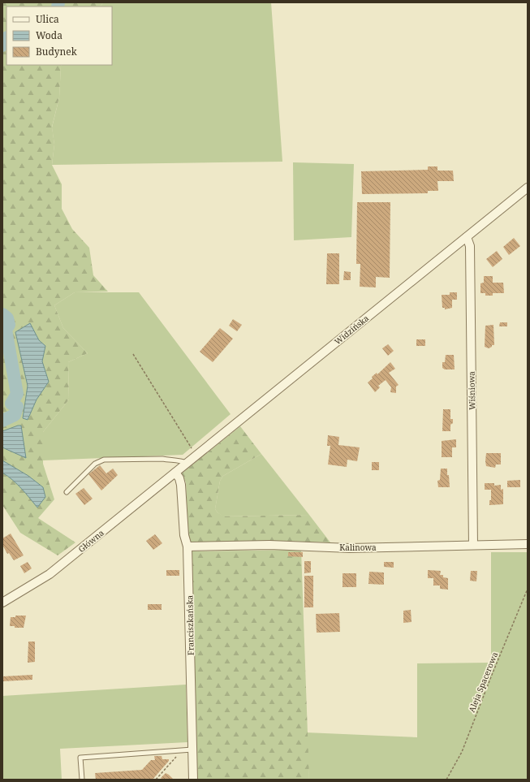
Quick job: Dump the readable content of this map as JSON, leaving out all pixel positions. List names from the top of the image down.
{
  "streets": {
    "street": [
      "Widzińska",
      "Wiśniowa",
      "Główna",
      "Kalinowa",
      "Franciszkańska"
    ],
    "path": ["Aleja Spacerowa"]
  },
  "crossings": [
    ["Widzińska", "Wiśniowa"],
    ["Widzińska", "Główna"],
    ["Widzińska", "Franciszkańska"],
    ["Wiśniowa", "Kalinowa"],
    ["Główna", "Franciszkańska"],
    ["Kalinowa", "Franciszkańska"]
  ],
  "legend": ["Ulica", "Woda", "Budynek"]
}
